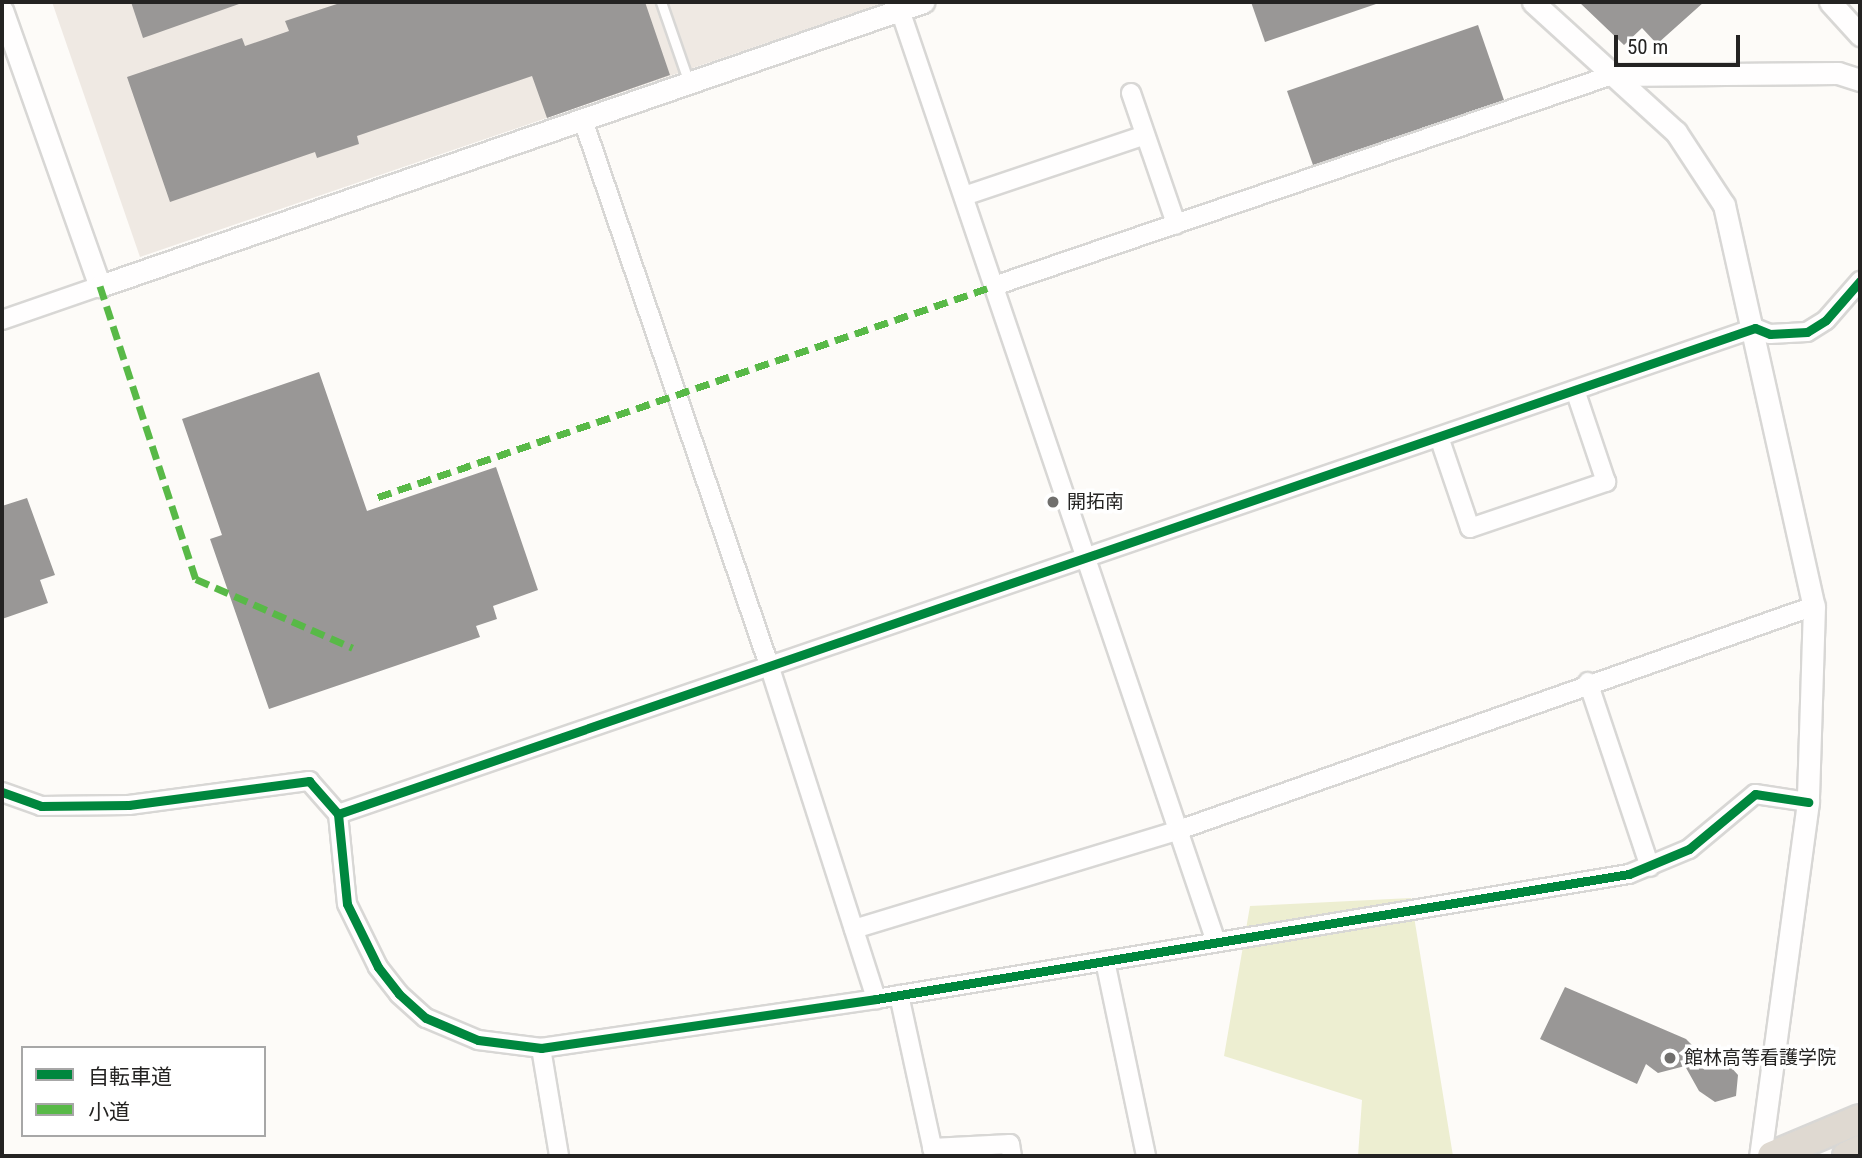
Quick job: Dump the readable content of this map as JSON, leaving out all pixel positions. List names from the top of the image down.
{
  "places": ["開拓南", "館林高等看護学院"],
  "legend": ["自転車道", "小道"],
  "scale_bar": "50 m"
}
